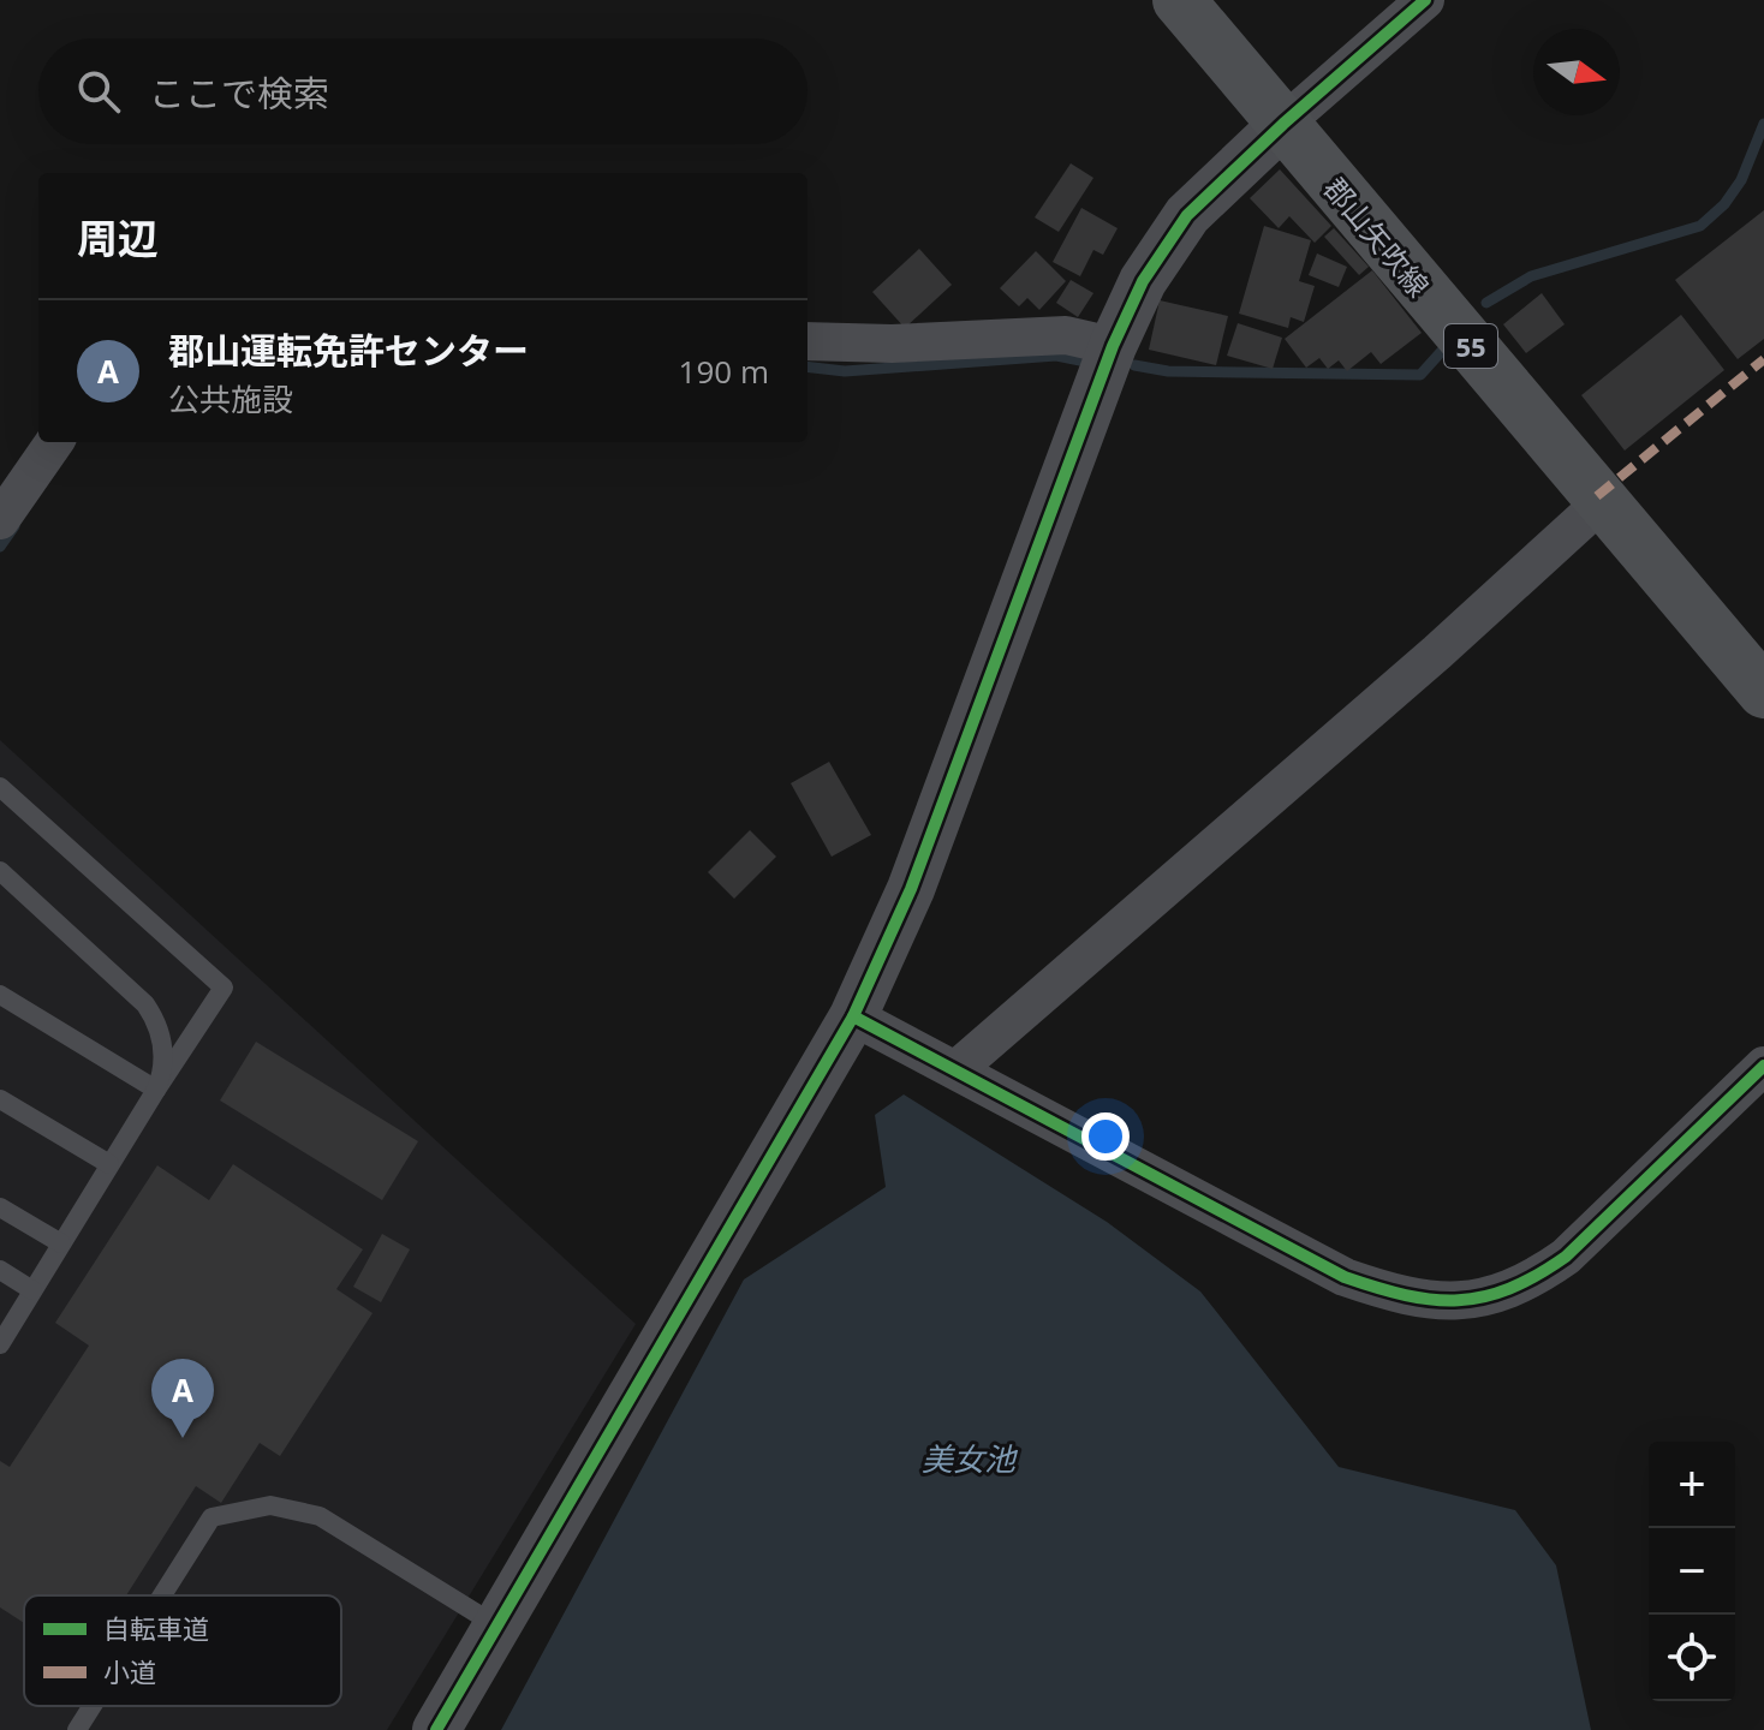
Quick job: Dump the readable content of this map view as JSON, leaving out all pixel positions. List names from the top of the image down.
{
  "streets": {
    "main road": ["郡山矢吹線", "55"]
  },
  "water": ["美女池"],
  "legend": ["自転車道", "小道"],
  "north": "right",
  "page": {
    "search": "ここで検索",
    "heading": "周辺",
    "list": [
      {
        "mark": "A",
        "name": "郡山運転免許センター",
        "note": "公共施設",
        "value": "190 m"
      }
    ],
    "pins": "A",
    "map_buttons": ["+", "−"]
  }
}
